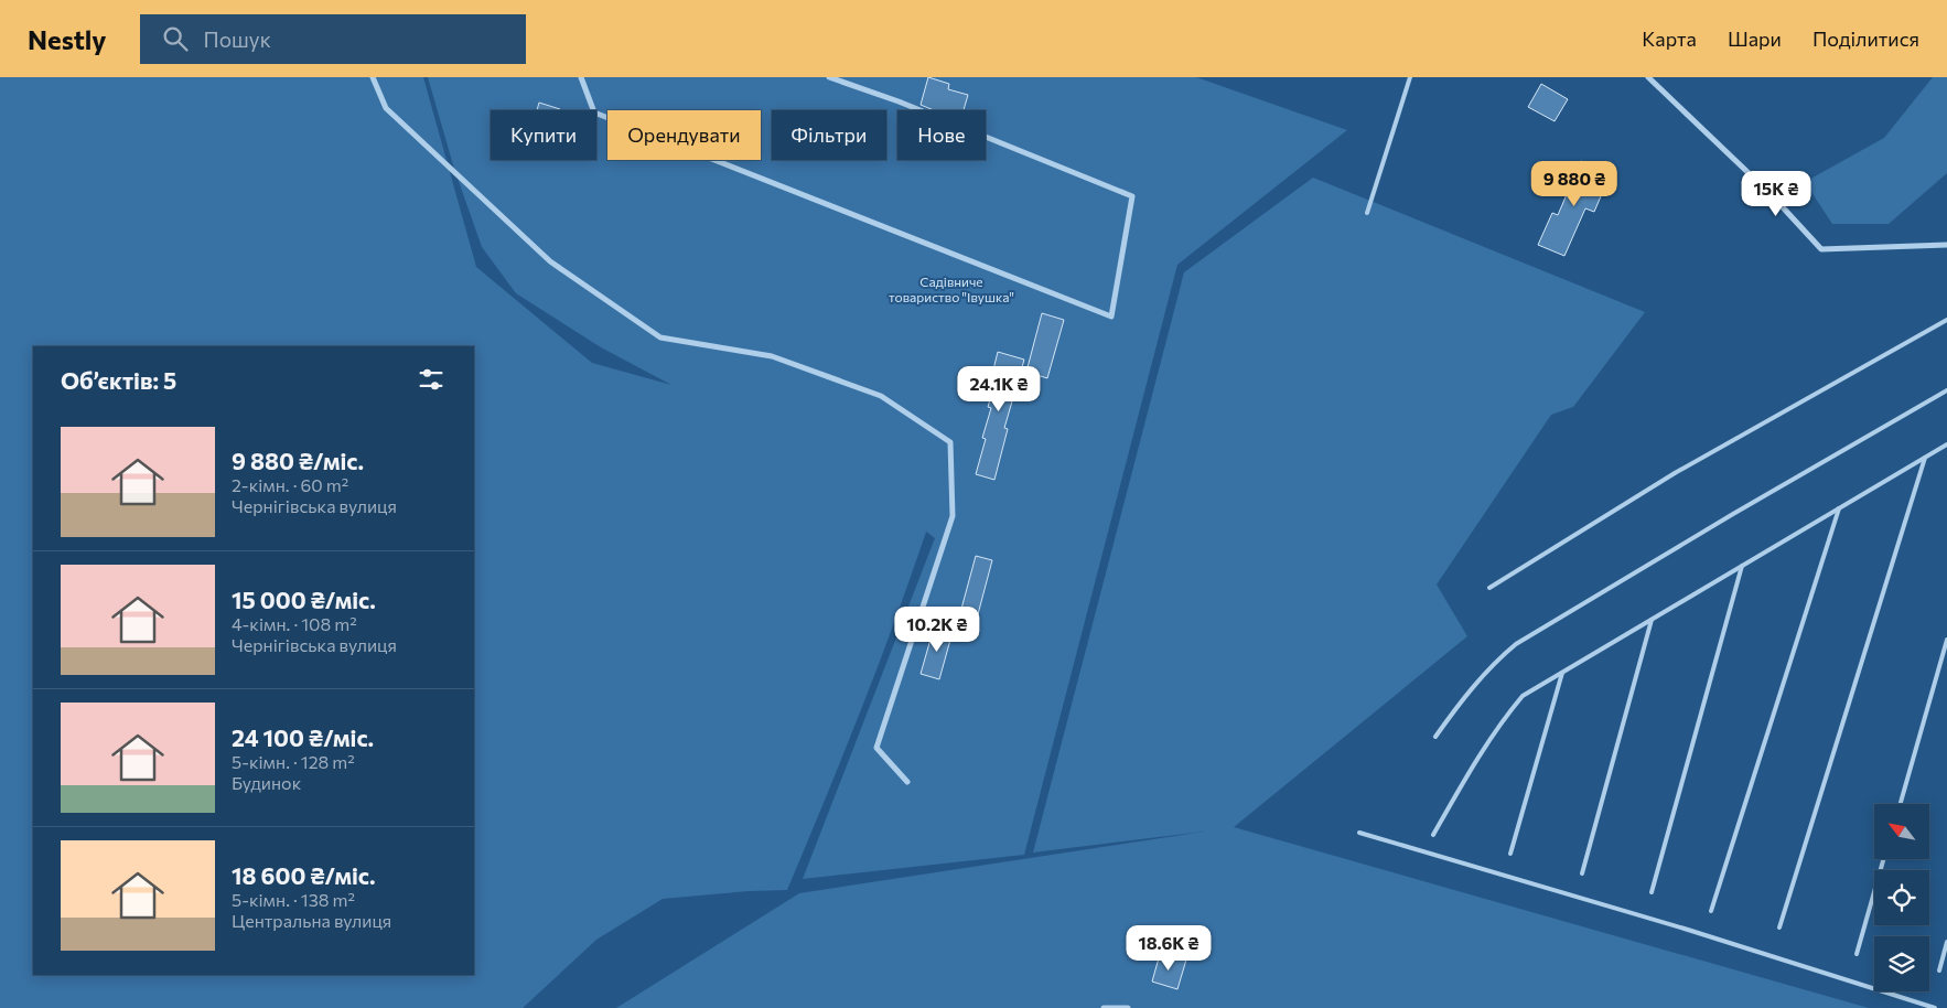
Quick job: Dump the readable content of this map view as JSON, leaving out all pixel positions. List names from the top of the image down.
{
  "parks": ["Садівниче товариство \"Івушка\""],
  "north": "top left",
  "page": {
    "header": "Nestly",
    "search": "Пошук",
    "nav": ["Карта", "Шари", "Поділитися"],
    "chip": [
      "Купити",
      "Орендувати",
      "Фільтри",
      "Нове"
    ],
    "price": [
      "9 880 ₴",
      "15K ₴",
      "24.1K ₴",
      "10.2K ₴",
      "18.6K ₴"
    ],
    "heading": "Об’єктів: 5",
    "list": [
      {
        "name": "9 880 ₴/міс.",
        "note": "2-кімн. · 60 m² · Чернігівська вулиця"
      },
      {
        "name": "15 000 ₴/міс.",
        "note": "4-кімн. · 108 m² · Чернігівська вулиця"
      },
      {
        "name": "24 100 ₴/міс.",
        "note": "5-кімн. · 128 m² · Будинок"
      },
      {
        "name": "18 600 ₴/міс.",
        "note": "5-кімн. · 138 m² · Центральна вулиця"
      }
    ]
  }
}
